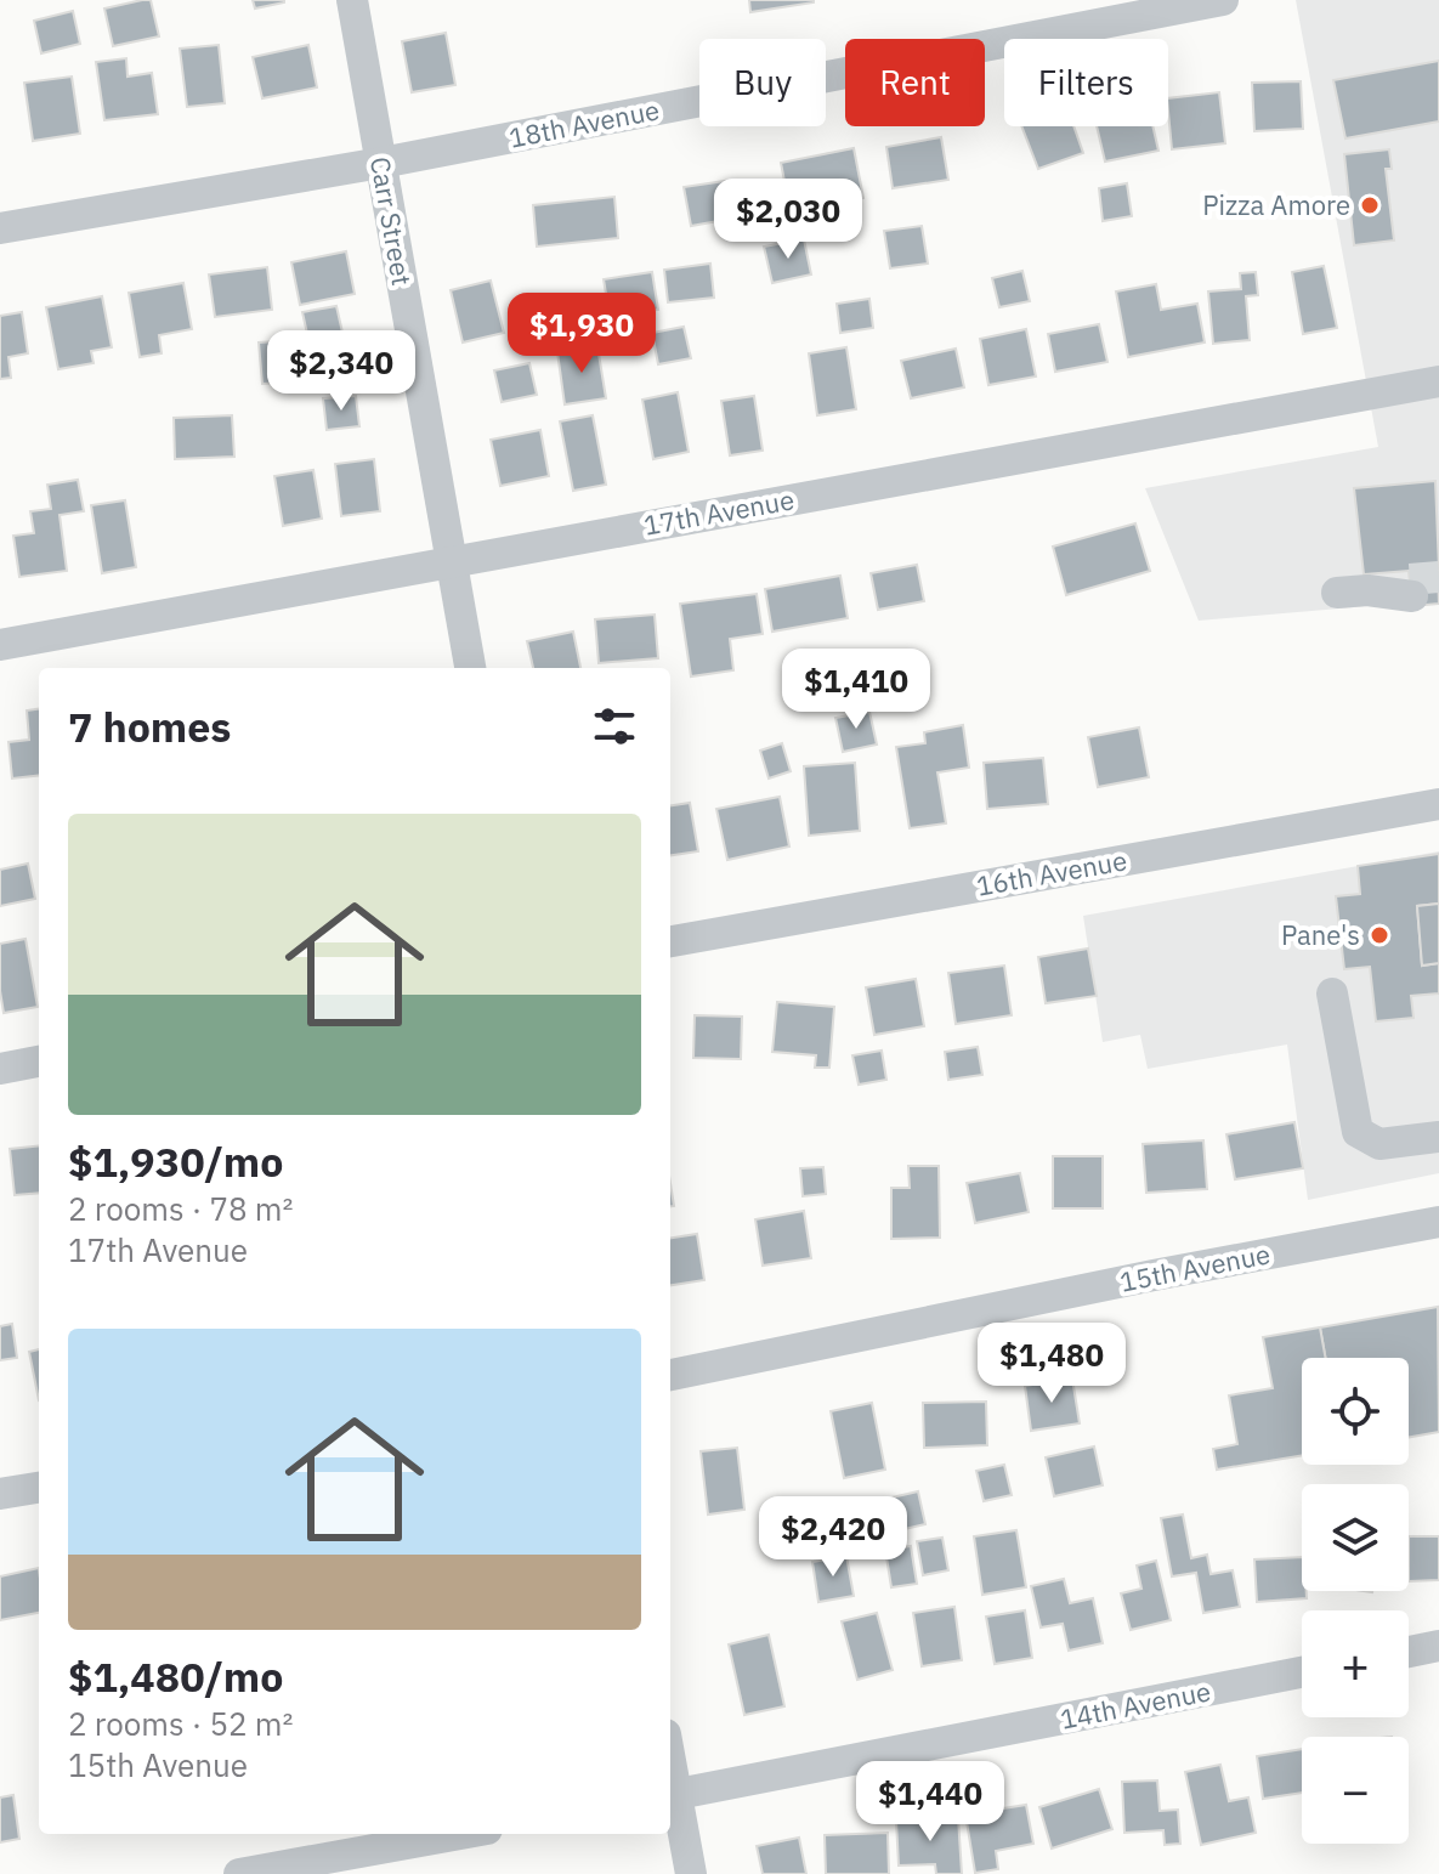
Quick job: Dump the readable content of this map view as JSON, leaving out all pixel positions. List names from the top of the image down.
{
  "streets": {
    "street": [
      "18th Avenue",
      "Carr Street",
      "17th Avenue",
      "16th Avenue",
      "15th Avenue",
      "14th Avenue"
    ]
  },
  "crossings": [
    ["18th Avenue", "Carr Street"],
    ["Carr Street", "17th Avenue"]
  ],
  "places": ["Pizza Amore", "Pane's"],
  "page": {
    "chip": ["Buy", "Rent", "Filters"],
    "price": [
      "$2,030",
      "$1,930",
      "$2,340",
      "$1,410",
      "$1,480",
      "$2,420",
      "$1,440"
    ],
    "heading": "7 homes",
    "list": [
      {
        "name": "$1,930/mo",
        "note": "2 rooms · 78 m² · 17th Avenue"
      },
      {
        "name": "$1,480/mo",
        "note": "2 rooms · 52 m² · 15th Avenue"
      }
    ],
    "map_buttons": ["+", "−"]
  }
}
